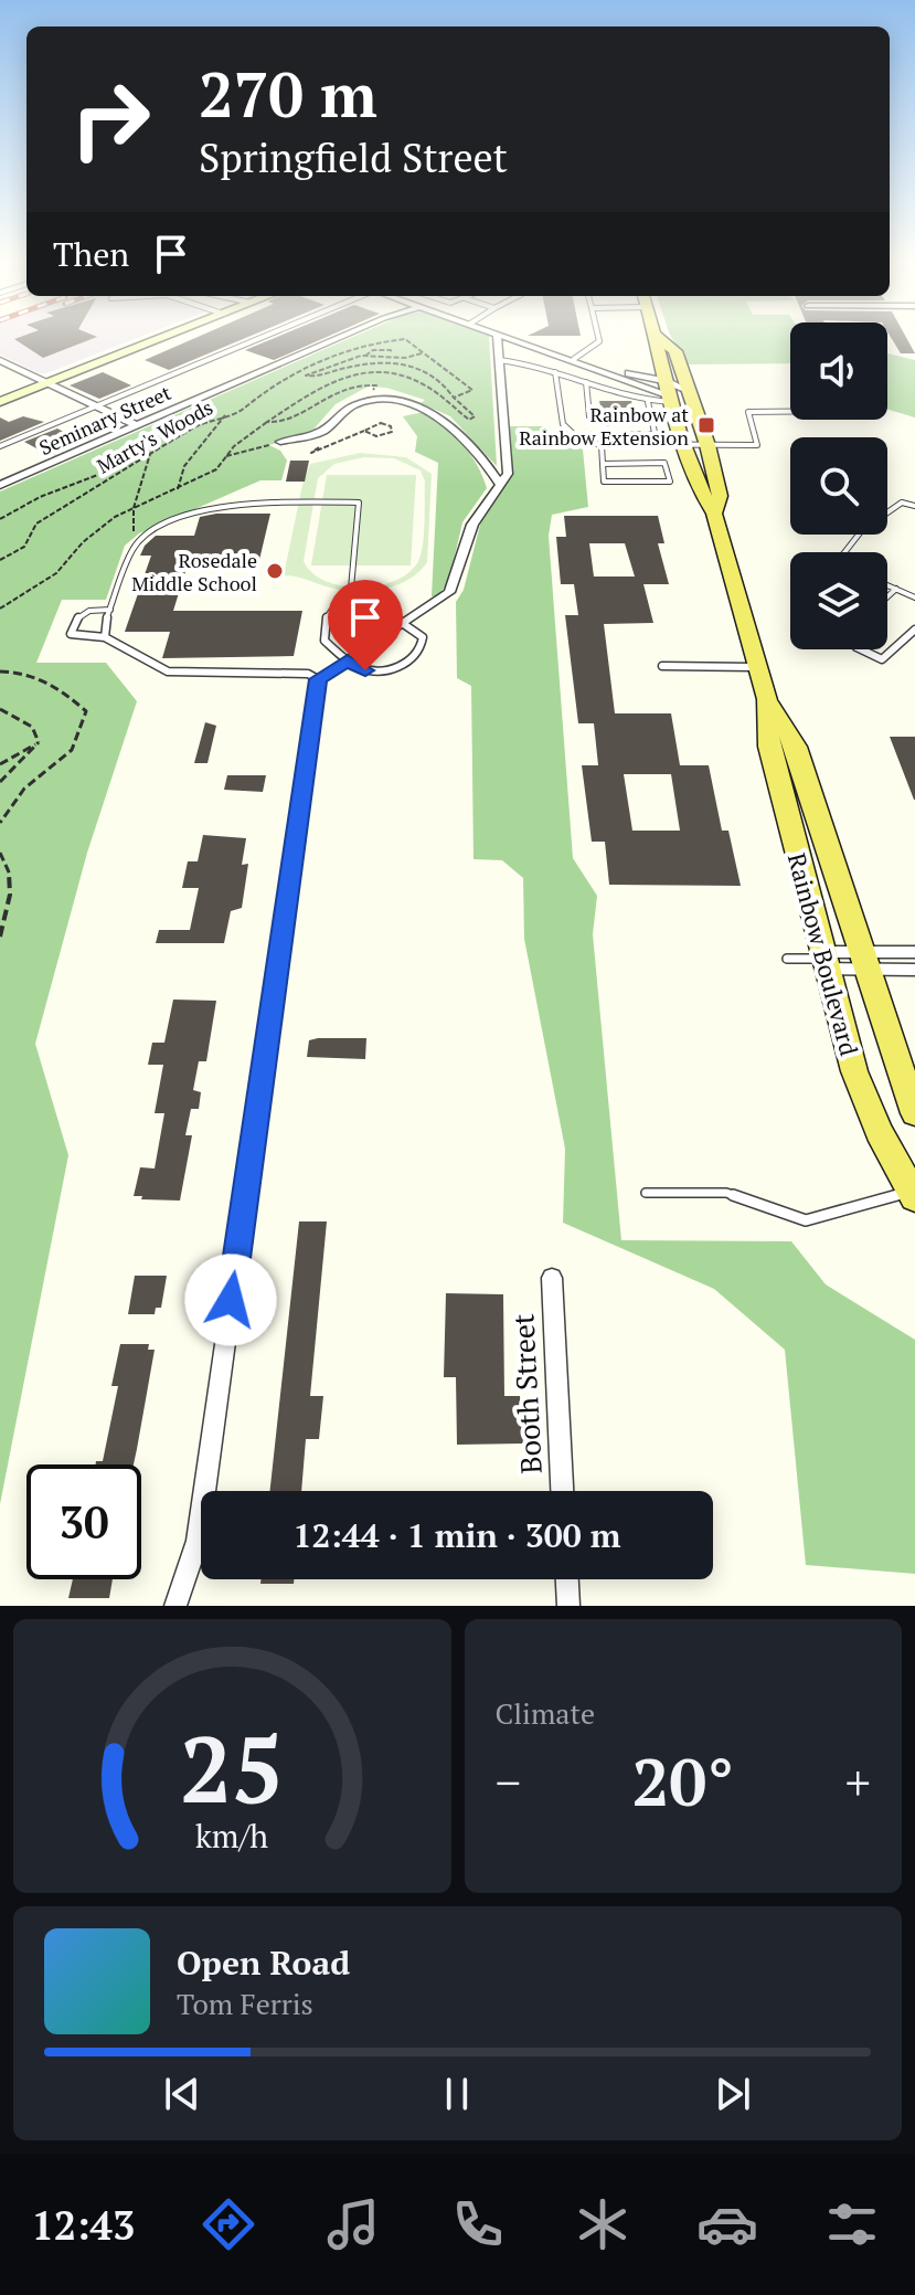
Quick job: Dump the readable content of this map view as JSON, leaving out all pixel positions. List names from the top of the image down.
{
  "streets": {
    "main road": ["Rainbow Boulevard"],
    "street": ["Seminary Street", "Booth Street"],
    "path": ["Marty's Woods"]
  },
  "places": {
    "transit": ["Rainbow at Rainbow Extension"],
    "other": ["Rosedale Middle School"]
  },
  "page": {
    "turn": ["270 m", "Springfield Street"],
    "then": "Then",
    "limit": "30",
    "trip": "12:44 · 1 min · 300 m",
    "tile": "Climate",
    "heat": ["−", "20°", "+"],
    "song": ["Open Road", "Tom Ferris"],
    "tabs": "12:43",
    "gauge": ["25", "km/h"]
  }
}
